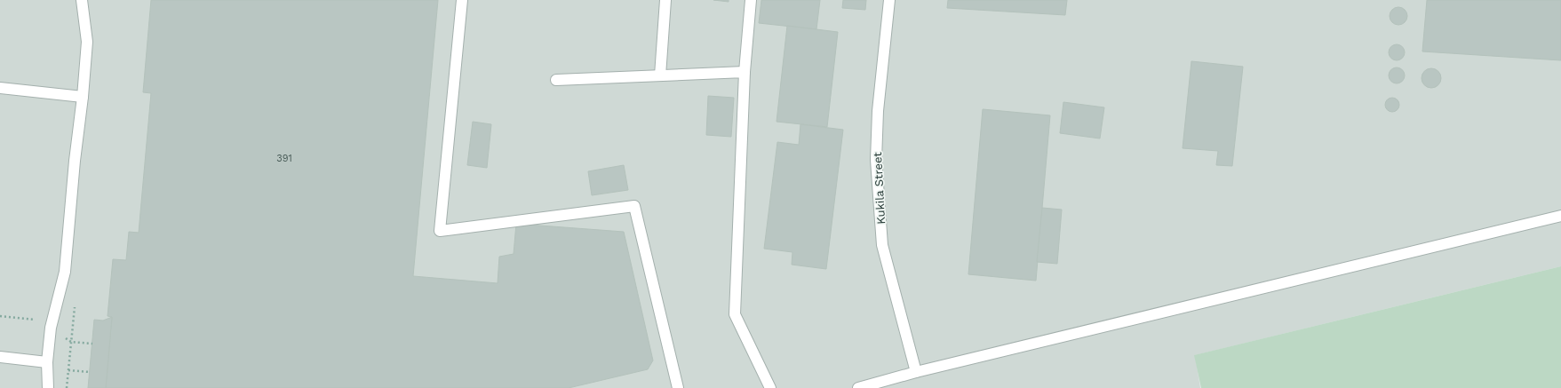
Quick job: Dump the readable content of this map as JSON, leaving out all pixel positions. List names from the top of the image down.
{
  "streets": {
    "street": ["Kukila Street"]
  },
  "house_numbers": ["391"]
}
